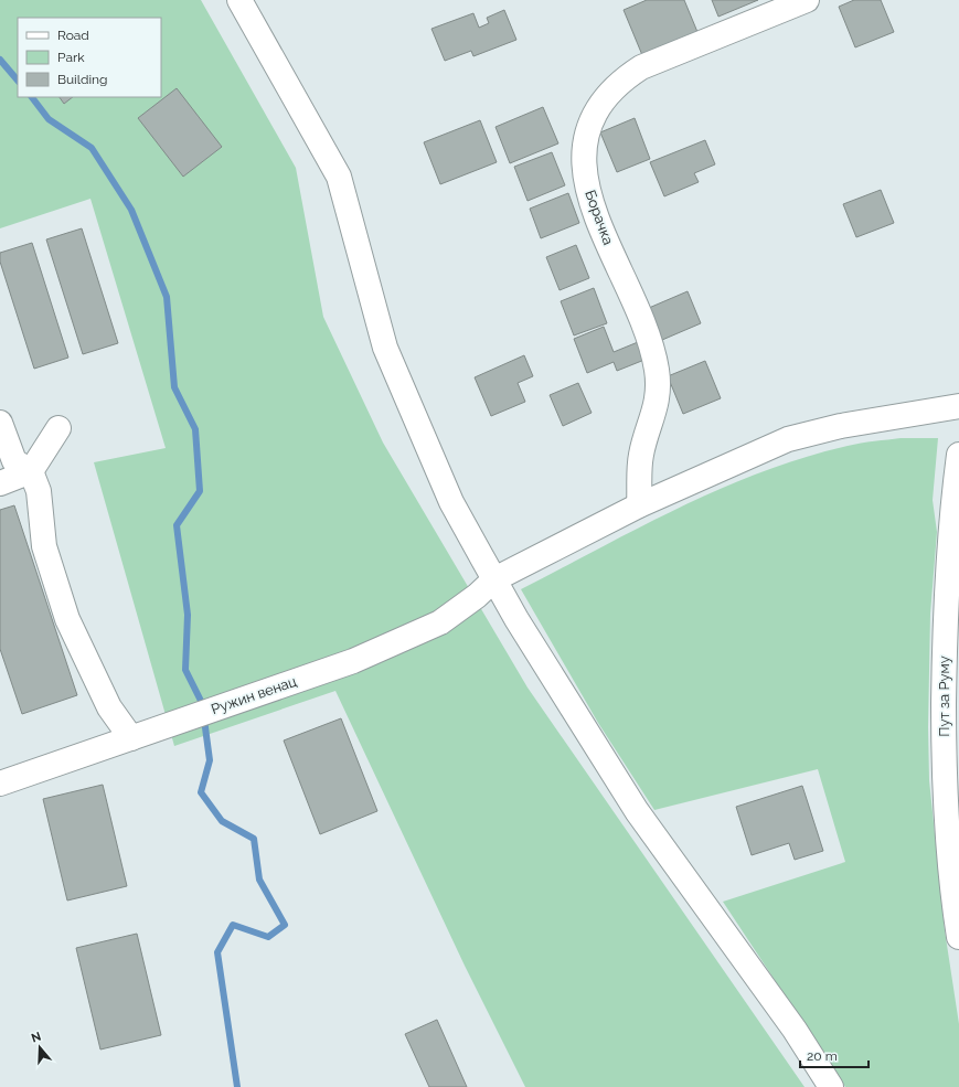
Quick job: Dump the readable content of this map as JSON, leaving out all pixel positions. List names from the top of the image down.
{
  "streets": {
    "main road": ["Борачка", "Ружин венац", "Пут за Руму"]
  },
  "crossings": [
    ["Борачка", "Ружин венац"]
  ],
  "legend": ["Road", "Park", "Building"],
  "scale_bar": "20 m",
  "north": "top"
}
